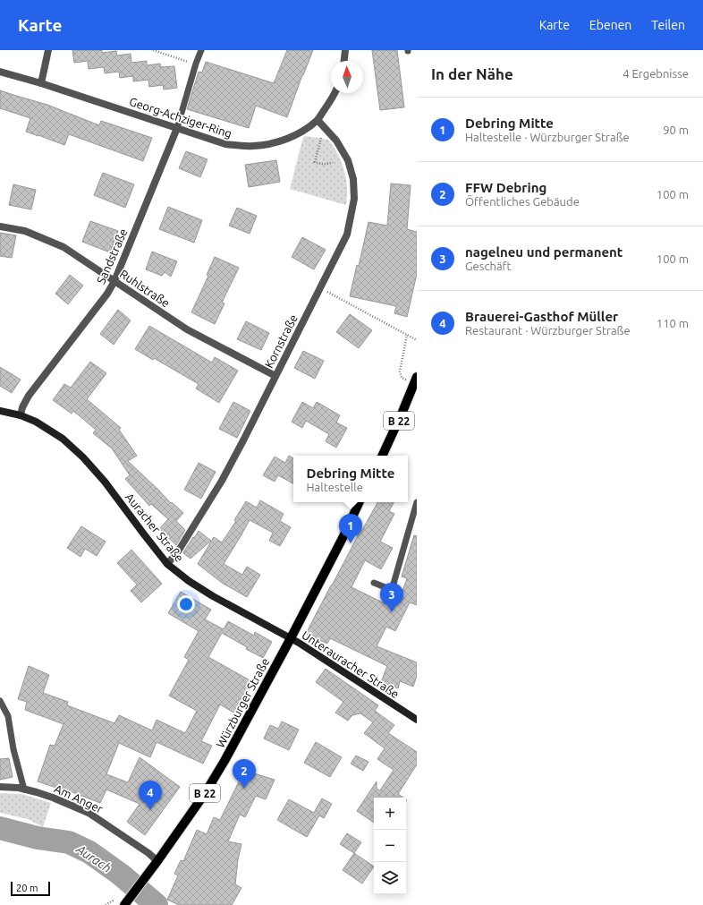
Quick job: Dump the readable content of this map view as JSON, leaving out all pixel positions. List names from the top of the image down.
{
  "streets": {
    "main road": ["B 22", "Würzburger Straße"],
    "street": [
      "Georg-Achziger-Ring",
      "Sandstraße",
      "Ruhlstraße",
      "Kornstraße",
      "Auracher Straße",
      "Unterauracher Straße",
      "Am Anger"
    ]
  },
  "crossings": [
    ["Georg-Achziger-Ring", "Sandstraße"],
    ["Georg-Achziger-Ring", "Kornstraße"],
    ["Sandstraße", "Ruhlstraße"],
    ["Sandstraße", "Auracher Straße"],
    ["Ruhlstraße", "Kornstraße"],
    ["Kornstraße", "Auracher Straße"],
    ["Auracher Straße", "Unterauracher Straße"],
    ["Auracher Straße", "Würzburger Straße"],
    ["Unterauracher Straße", "Würzburger Straße"],
    ["Würzburger Straße", "Am Anger"]
  ],
  "water": ["Aurach"],
  "scale_bar": "20 m",
  "north": "top",
  "page": {
    "header": "Karte",
    "nav": ["Karte", "Ebenen", "Teilen"],
    "heading": ["In der Nähe", "4 Ergebnisse"],
    "list": [
      {
        "mark": "1",
        "name": "Debring Mitte",
        "note": "Haltestelle · Würzburger Straße",
        "value": "90 m"
      },
      {
        "mark": "2",
        "name": "FFW Debring",
        "note": "Öffentliches Gebäude",
        "value": "100 m"
      },
      {
        "mark": "3",
        "name": "nagelneu und permanent",
        "note": "Geschäft",
        "value": "100 m"
      },
      {
        "mark": "4",
        "name": "Brauerei-Gasthof Müller",
        "note": "Restaurant · Würzburger Straße",
        "value": "110 m"
      }
    ],
    "popup": ["Debring Mitte", "Haltestelle"],
    "pins": [
      "1",
      "3",
      "2",
      "4"
    ],
    "map_buttons": ["+", "−"],
    "scale": "20 m"
  }
}
